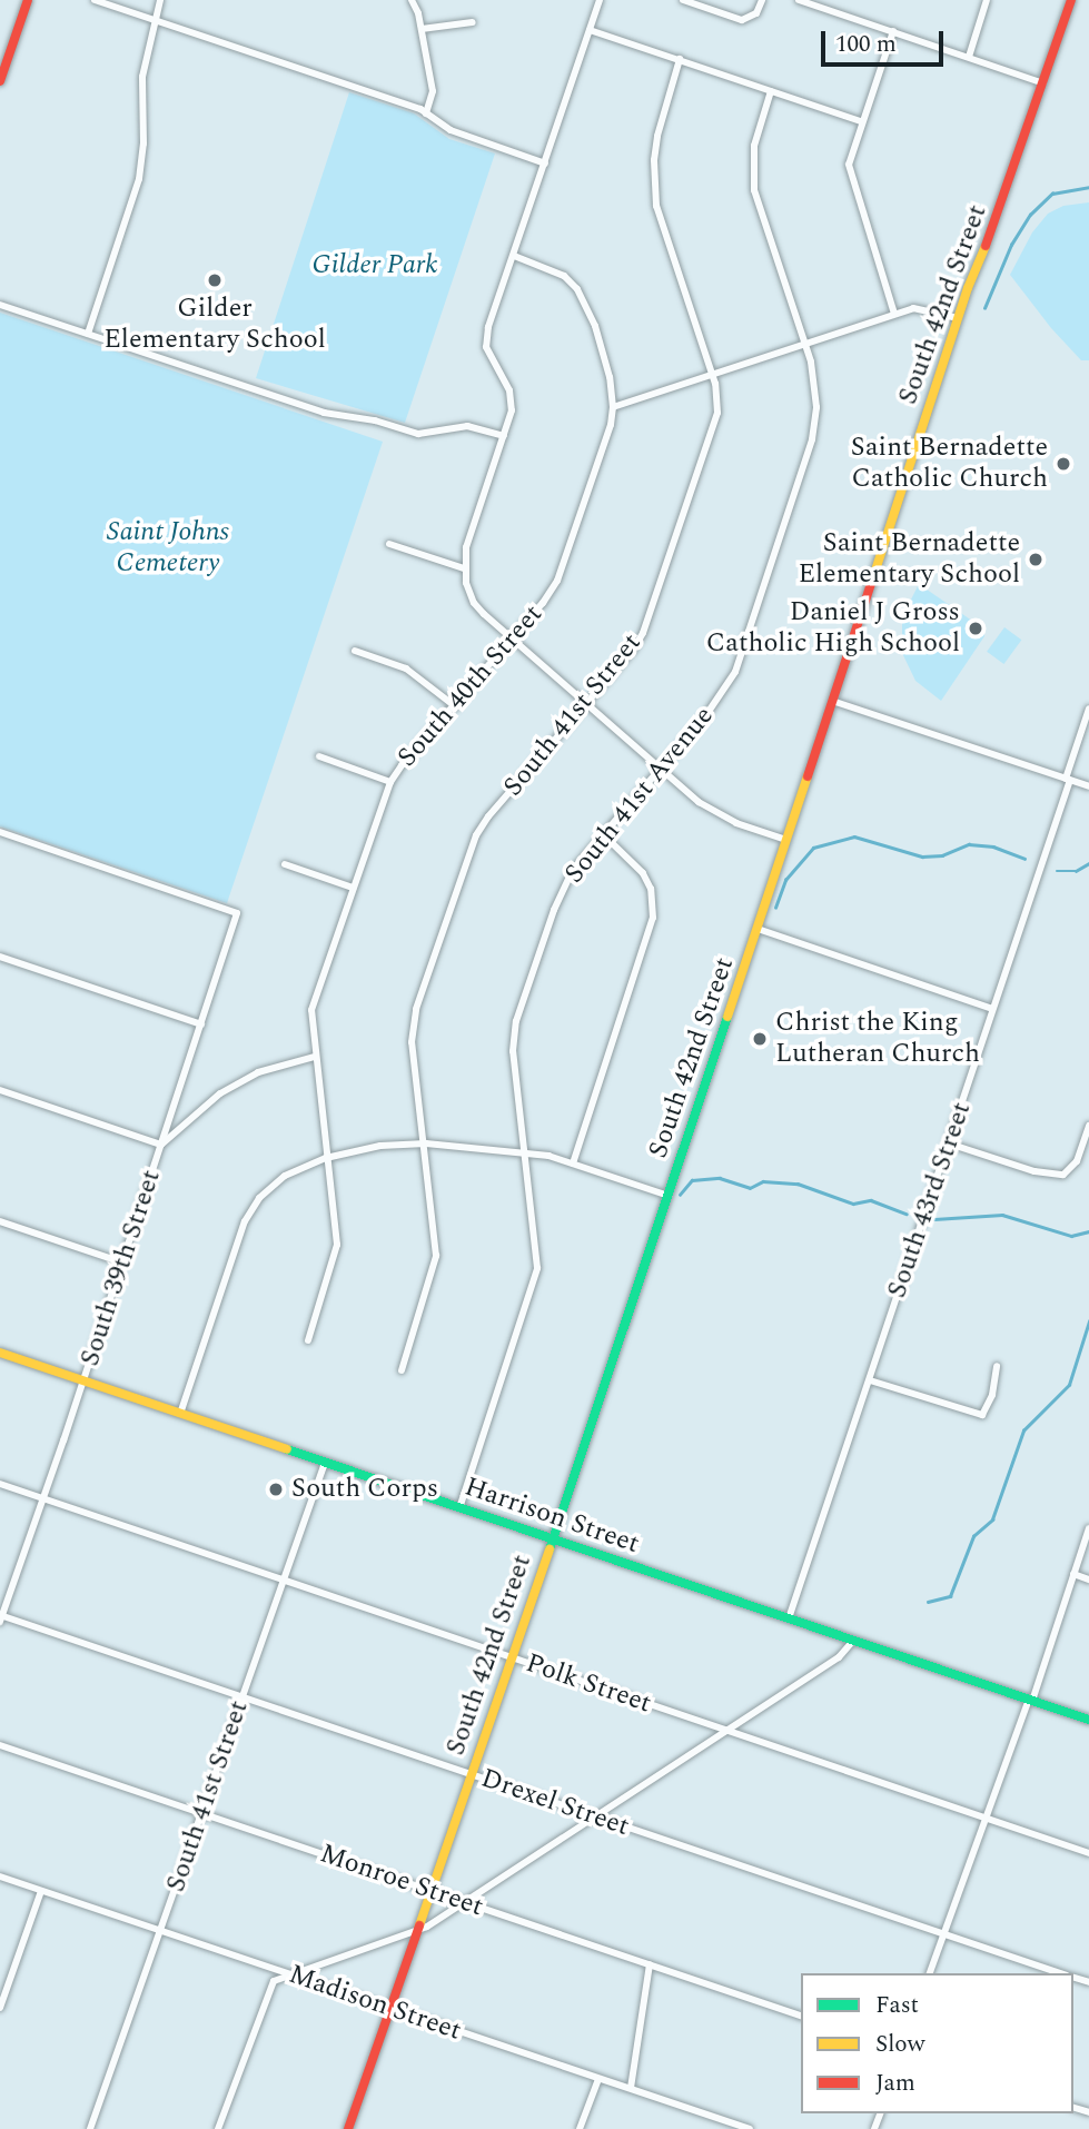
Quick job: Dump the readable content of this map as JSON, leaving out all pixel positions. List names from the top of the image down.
{
  "streets": {
    "street": [
      "South 42nd Street",
      "South 40th Street",
      "South 41st Street",
      "South 41st Avenue",
      "South 43rd Street",
      "South 39th Street",
      "Harrison Street",
      "Polk Street",
      "Drexel Street",
      "Monroe Street",
      "Madison Street"
    ]
  },
  "crossings": [
    ["South 42nd Street", "Harrison Street"],
    ["South 42nd Street", "Polk Street"],
    ["South 42nd Street", "Drexel Street"],
    ["South 42nd Street", "Monroe Street"],
    ["South 42nd Street", "Madison Street"],
    ["South 41st Street", "Harrison Street"],
    ["South 41st Street", "Polk Street"],
    ["South 41st Street", "Drexel Street"],
    ["South 41st Street", "Monroe Street"],
    ["South 41st Street", "Madison Street"],
    ["South 41st Avenue", "Harrison Street"],
    ["South 43rd Street", "Harrison Street"],
    ["South 39th Street", "Harrison Street"],
    ["South 39th Street", "Polk Street"],
    ["South 39th Street", "Drexel Street"]
  ],
  "parks": ["Gilder Park", "Saint Johns Cemetery"],
  "places": [
    "Gilder Elementary School",
    "Saint Bernadette Catholic Church",
    "Saint Bernadette Elementary School",
    "Daniel J Gross Catholic High School",
    "Christ the King Lutheran Church",
    "South Corps"
  ],
  "legend": ["Fast", "Slow", "Jam"],
  "scale_bar": "100 m"
}
